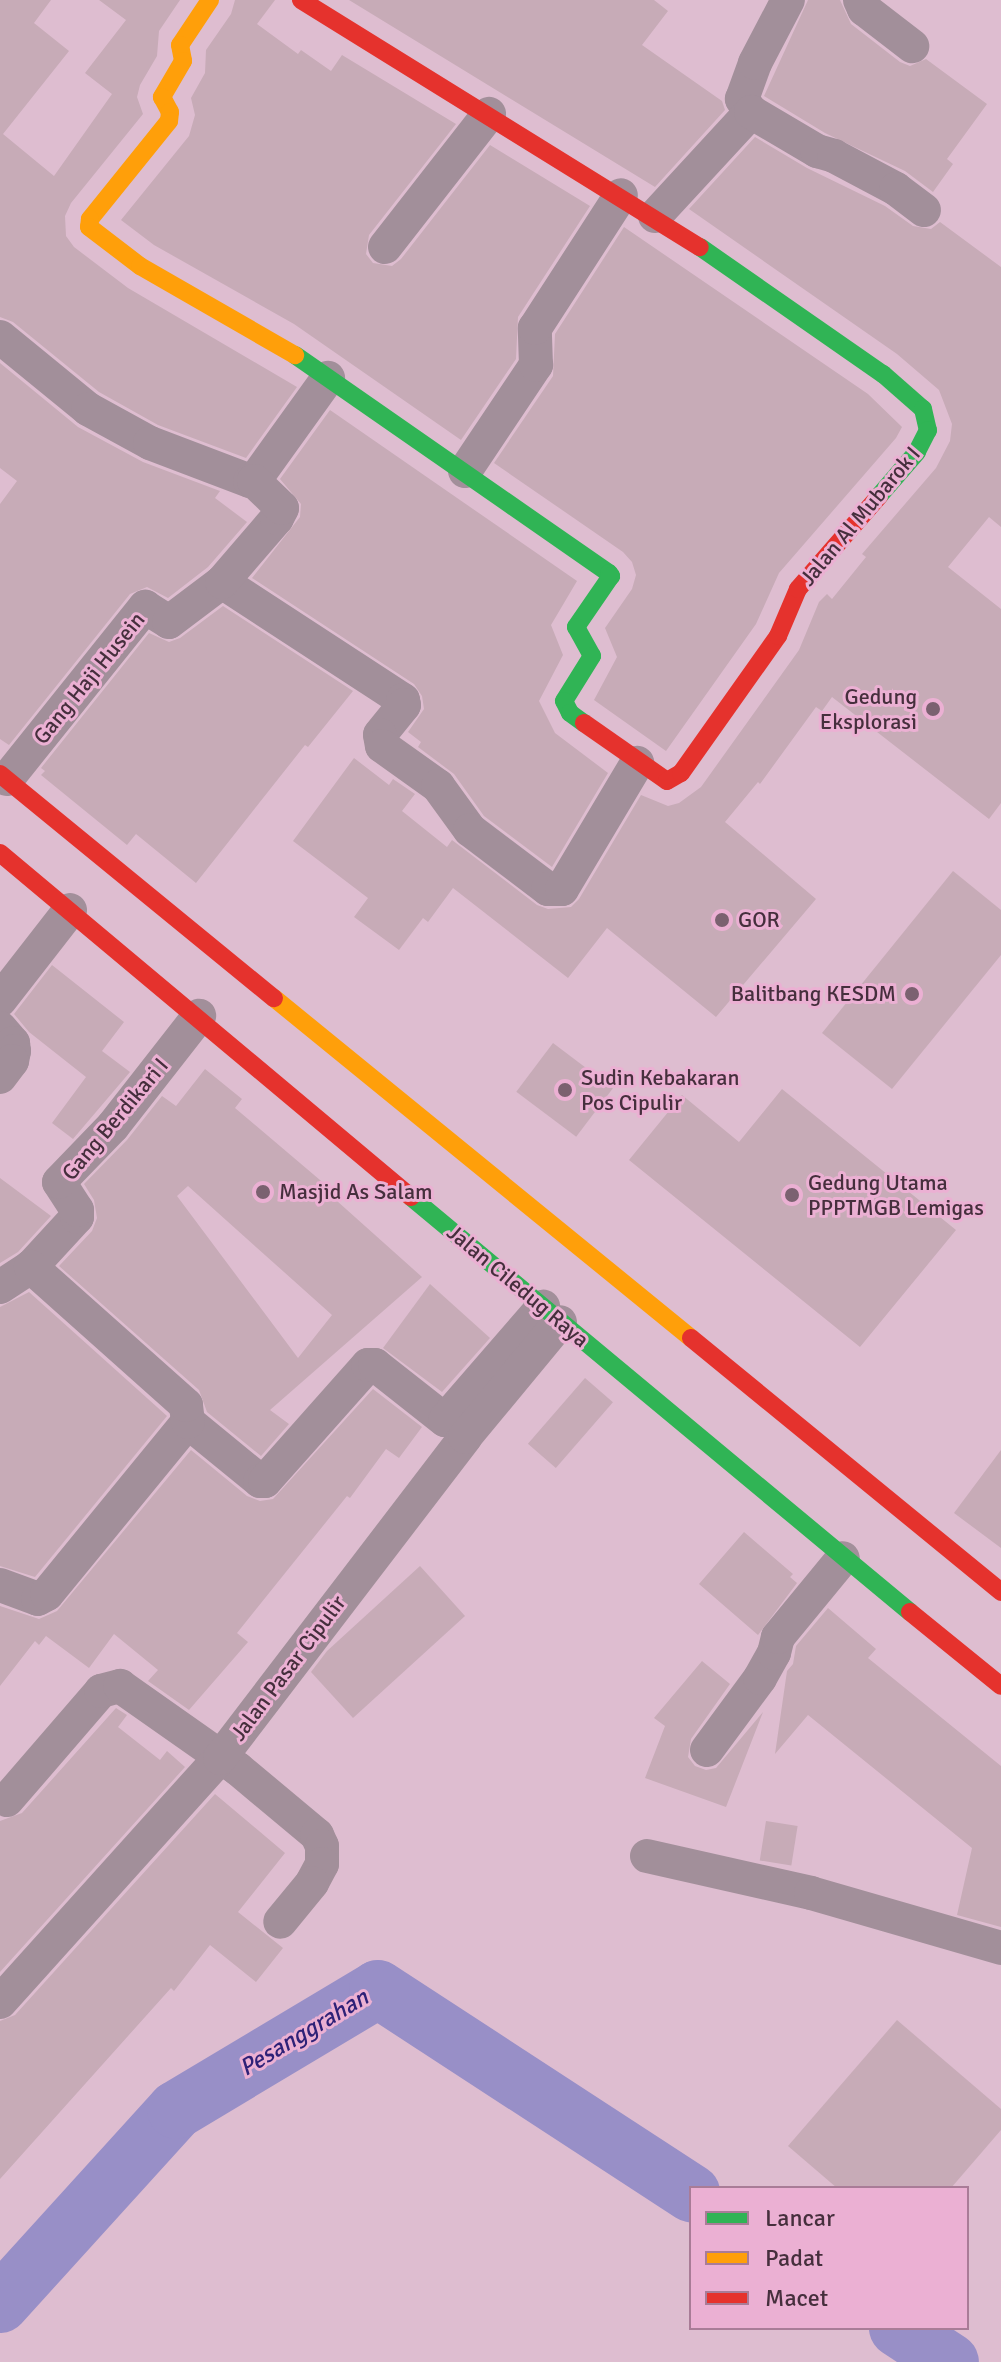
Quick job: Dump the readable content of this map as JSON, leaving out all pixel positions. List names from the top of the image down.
{
  "streets": {
    "main road": ["Jalan Al Mubarok I", "Jalan Ciledug Raya"],
    "street": ["Gang Haji Husein", "Gang Berdikari I", "Jalan Pasar Cipulir"]
  },
  "crossings": [
    ["Gang Berdikari I", "Jalan Ciledug Raya"],
    ["Jalan Ciledug Raya", "Jalan Pasar Cipulir"]
  ],
  "water": ["Pesanggrahan"],
  "places": [
    "Gedung Eksplorasi",
    "GOR",
    "Balitbang KESDM",
    "Sudin Kebakaran Pos Cipulir",
    "Masjid As Salam",
    "Gedung Utama PPPTMGB Lemigas"
  ],
  "legend": ["Lancar", "Padat", "Macet"]
}
